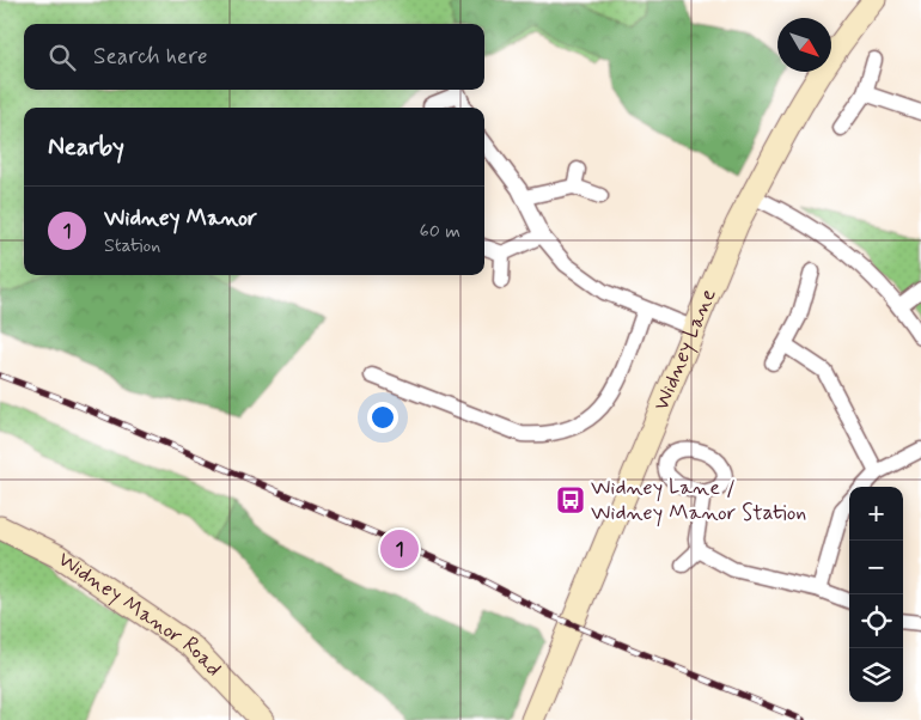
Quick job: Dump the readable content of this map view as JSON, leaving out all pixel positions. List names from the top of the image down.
{
  "streets": {
    "street": ["Widney Lane", "Widney Manor Road"]
  },
  "places": {
    "bus stop": ["Widney Lane / Widney Manor Station"]
  },
  "north": "bottom right",
  "page": {
    "search": "Search here",
    "heading": "Nearby",
    "list": [
      {
        "mark": "1",
        "name": "Widney Manor",
        "note": "Station",
        "value": "60 m"
      }
    ],
    "map_buttons": ["+", "−"],
    "pins": "1"
  }
}
